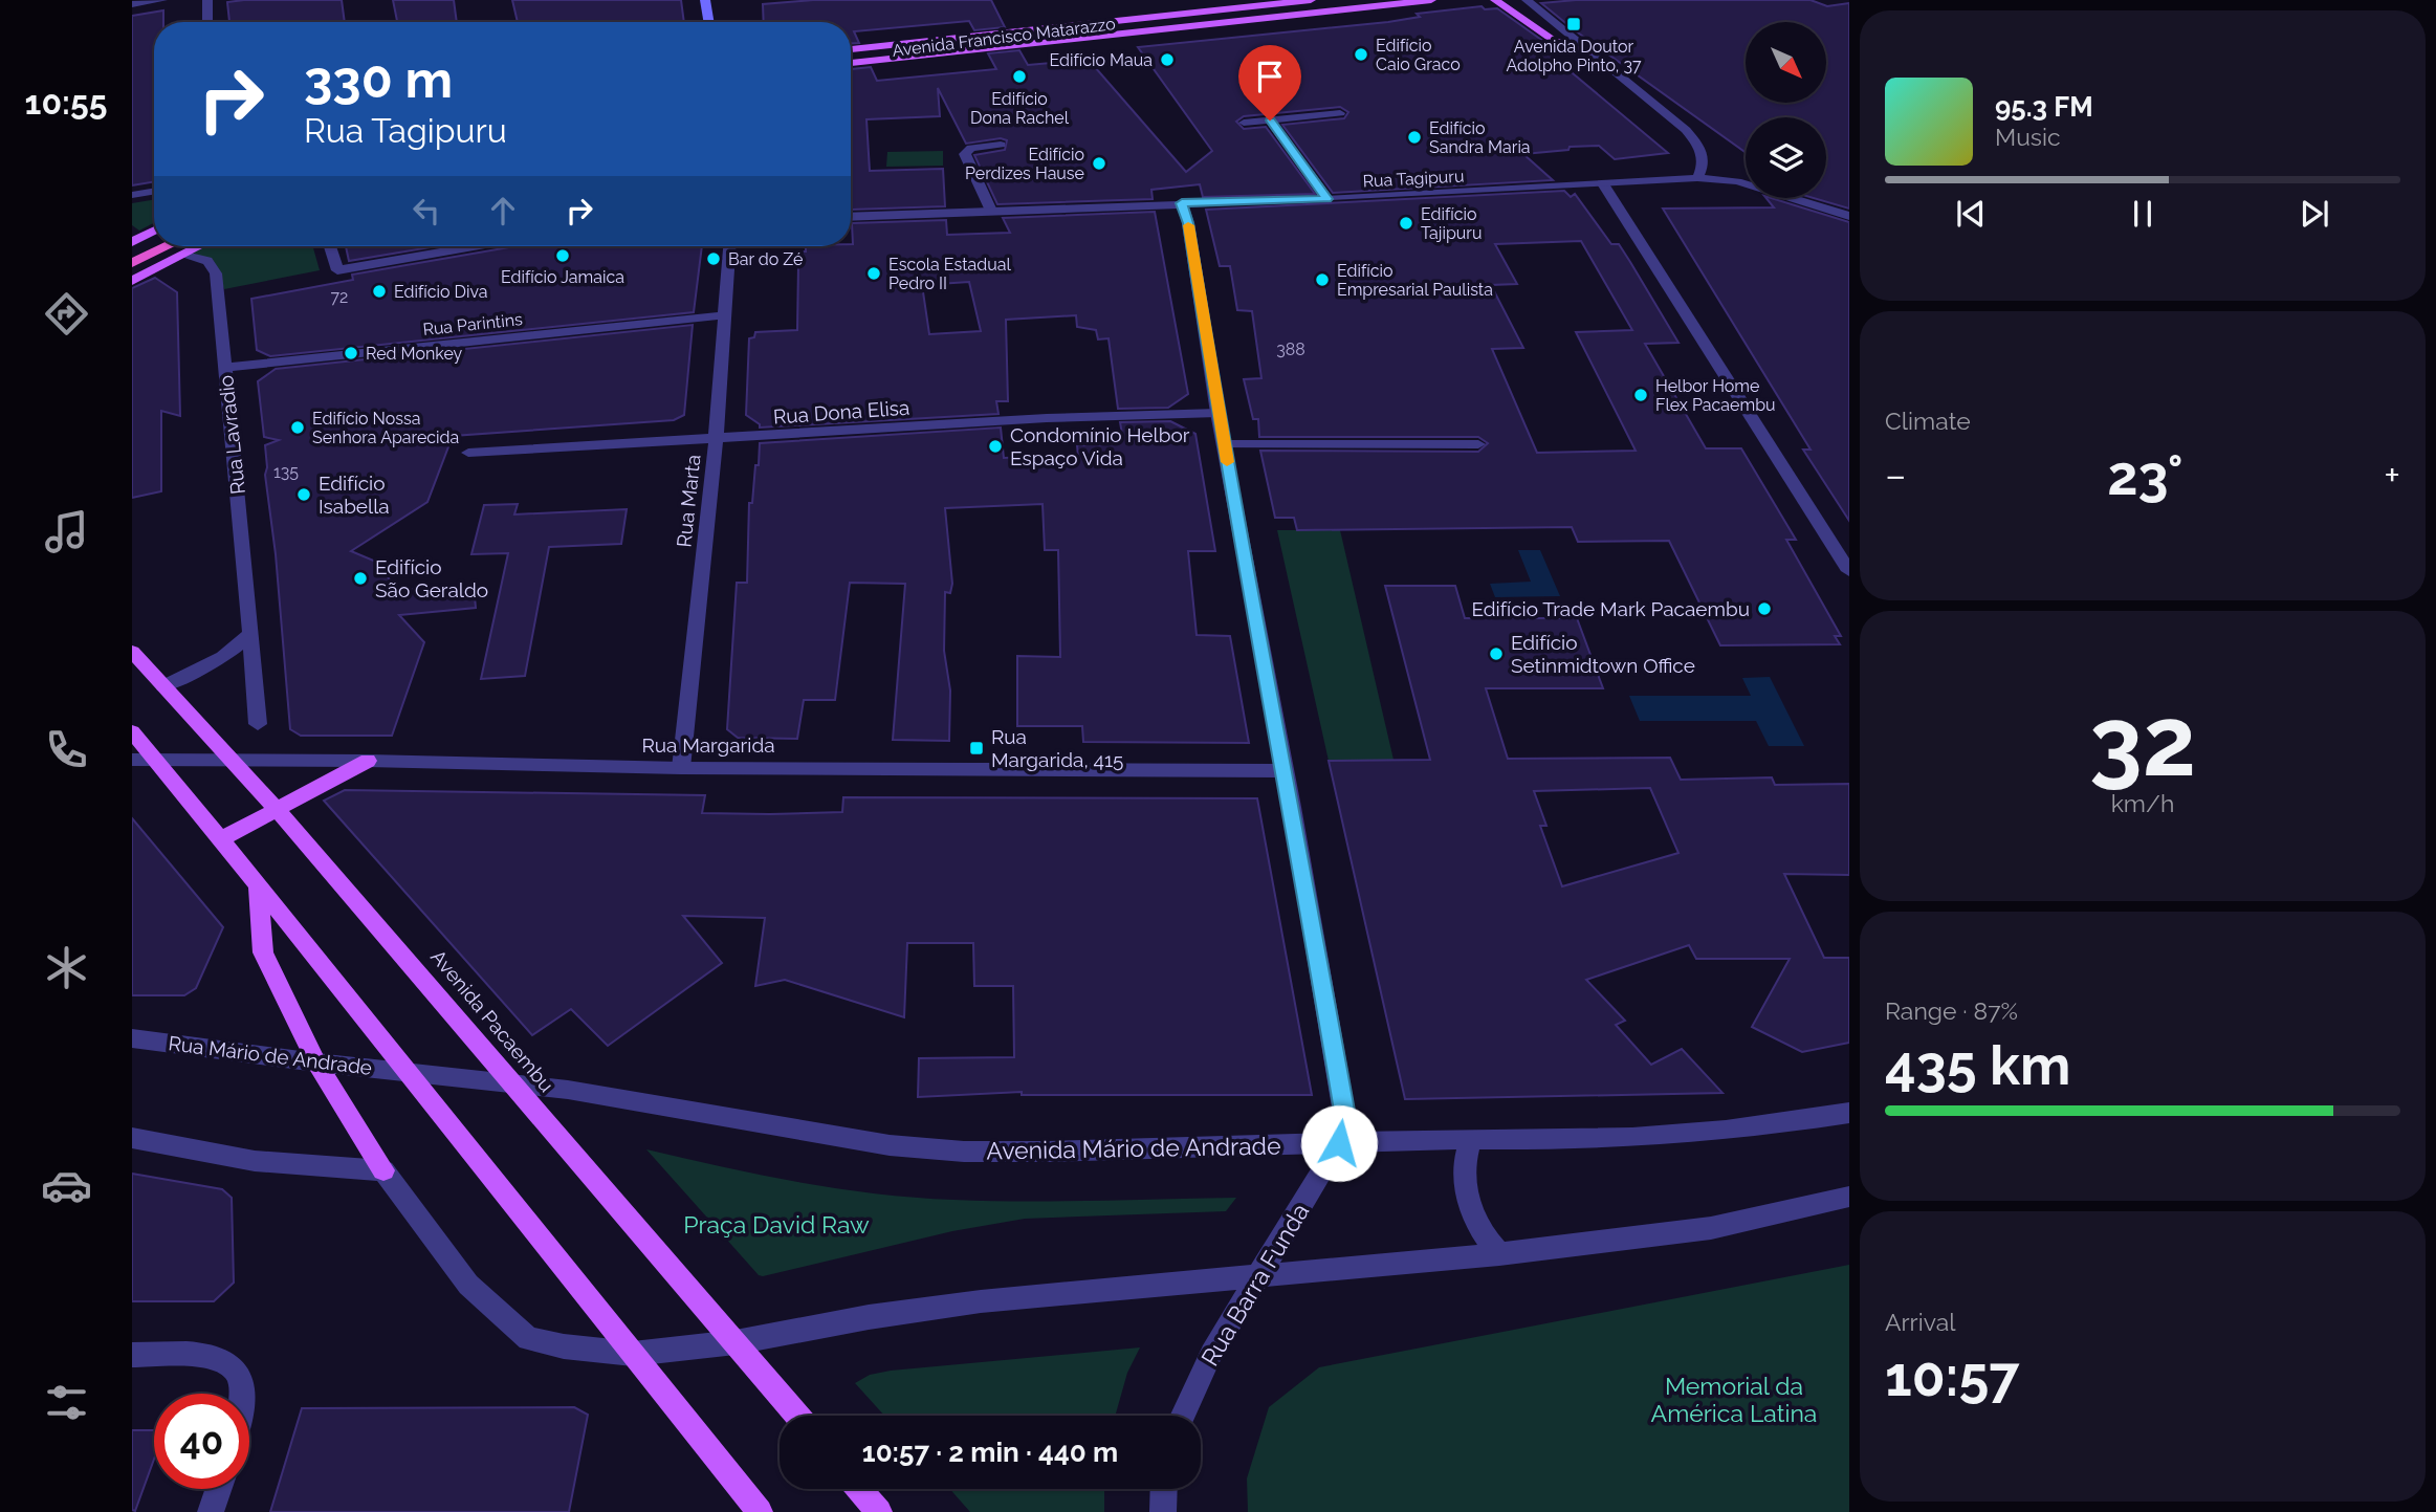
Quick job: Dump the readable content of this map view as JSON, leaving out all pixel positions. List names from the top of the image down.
{
  "streets": {
    "main road": ["Avenida Francisco Matarazzo", "Avenida Pacaembu"],
    "street": [
      "Rua Tagipuru",
      "Rua Parintins",
      "Rua Dona Elisa",
      "Rua Lavradio",
      "Rua Marta",
      "Rua Margarida",
      "Rua Mário de Andrade",
      "Avenida Mário de Andrade",
      "Rua Barra Funda"
    ]
  },
  "crossings": [
    ["Rua Parintins", "Rua Lavradio"],
    ["Rua Parintins", "Rua Marta"],
    ["Rua Dona Elisa", "Rua Marta"],
    ["Rua Marta", "Rua Margarida"],
    ["Rua Margarida", "Avenida Pacaembu"],
    ["Avenida Pacaembu", "Rua Mário de Andrade"],
    ["Avenida Pacaembu", "Avenida Mário de Andrade"],
    ["Rua Mário de Andrade", "Avenida Mário de Andrade"],
    ["Avenida Mário de Andrade", "Rua Barra Funda"]
  ],
  "parks": ["Praça David Raw", "Memorial da América Latina"],
  "places": {
    "transit": ["Avenida Doutor Adolpho Pinto, 37", "Rua Margarida, 415"],
    "other": [
      "Edifício Caio Graco",
      "Edifício Maua",
      "Edifício Dona Rachel",
      "Edifício Sandra Maria",
      "Edifício Perdizes Hause",
      "Edifício Tajipuru",
      "Edifício Jamaica",
      "Bar do Zé",
      "Escola Estadual Pedro II",
      "Edifício Empresarial Paulista",
      "Edifício Diva",
      "Red Monkey",
      "Helbor Home Flex Pacaembu",
      "Edifício Nossa Senhora Aparecida",
      "Condomínio Helbor Espaço Vida",
      "Edifício Isabella",
      "Edifício São Geraldo",
      "Edifício Trade Mark Pacaembu",
      "Edifício Setinmidtown Office"
    ]
  },
  "house_numbers": ["72", "388", "135"],
  "north": "bottom right",
  "page": {
    "tabs": "10:55",
    "turn": ["330 m", "Rua Tagipuru"],
    "song": ["95.3 FM", "Music"],
    "tile": [
      "Climate",
      ["32", "km/h"],
      ["Range · 87%", "435 km"],
      ["Arrival", "10:57"]
    ],
    "heat": ["−", "23°", "+"],
    "limit": "40",
    "trip": "10:57 · 2 min · 440 m"
  }
}
